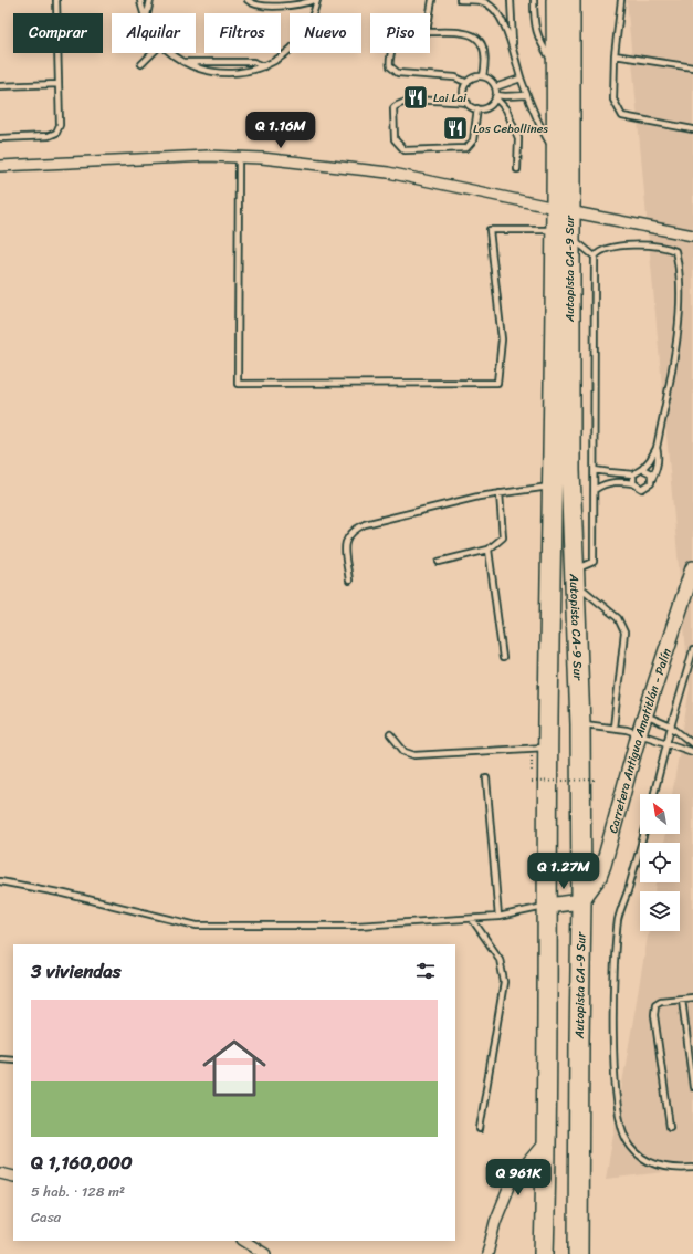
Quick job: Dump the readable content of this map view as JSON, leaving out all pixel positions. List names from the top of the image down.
{
  "streets": {
    "highway": ["Autopista CA-9 Sur"],
    "main road": ["Carretera Antigua Amatitlán - Palín"]
  },
  "crossings": [
    ["Autopista CA-9 Sur", "Carretera Antigua Amatitlán - Palín"]
  ],
  "places": {
    "restaurant": ["Lai Lai", "Los Cebollines"]
  },
  "north": "top left",
  "page": {
    "chip": [
      "Comprar",
      "Alquilar",
      "Filtros",
      "Nuevo",
      "Piso"
    ],
    "price": ["Q 1.16M", "Q 1.27M", "Q 961K"],
    "heading": "3 viviendas",
    "list": [
      {
        "name": "Q 1,160,000",
        "note": "5 hab. · 128 m² · Casa"
      }
    ]
  }
}
